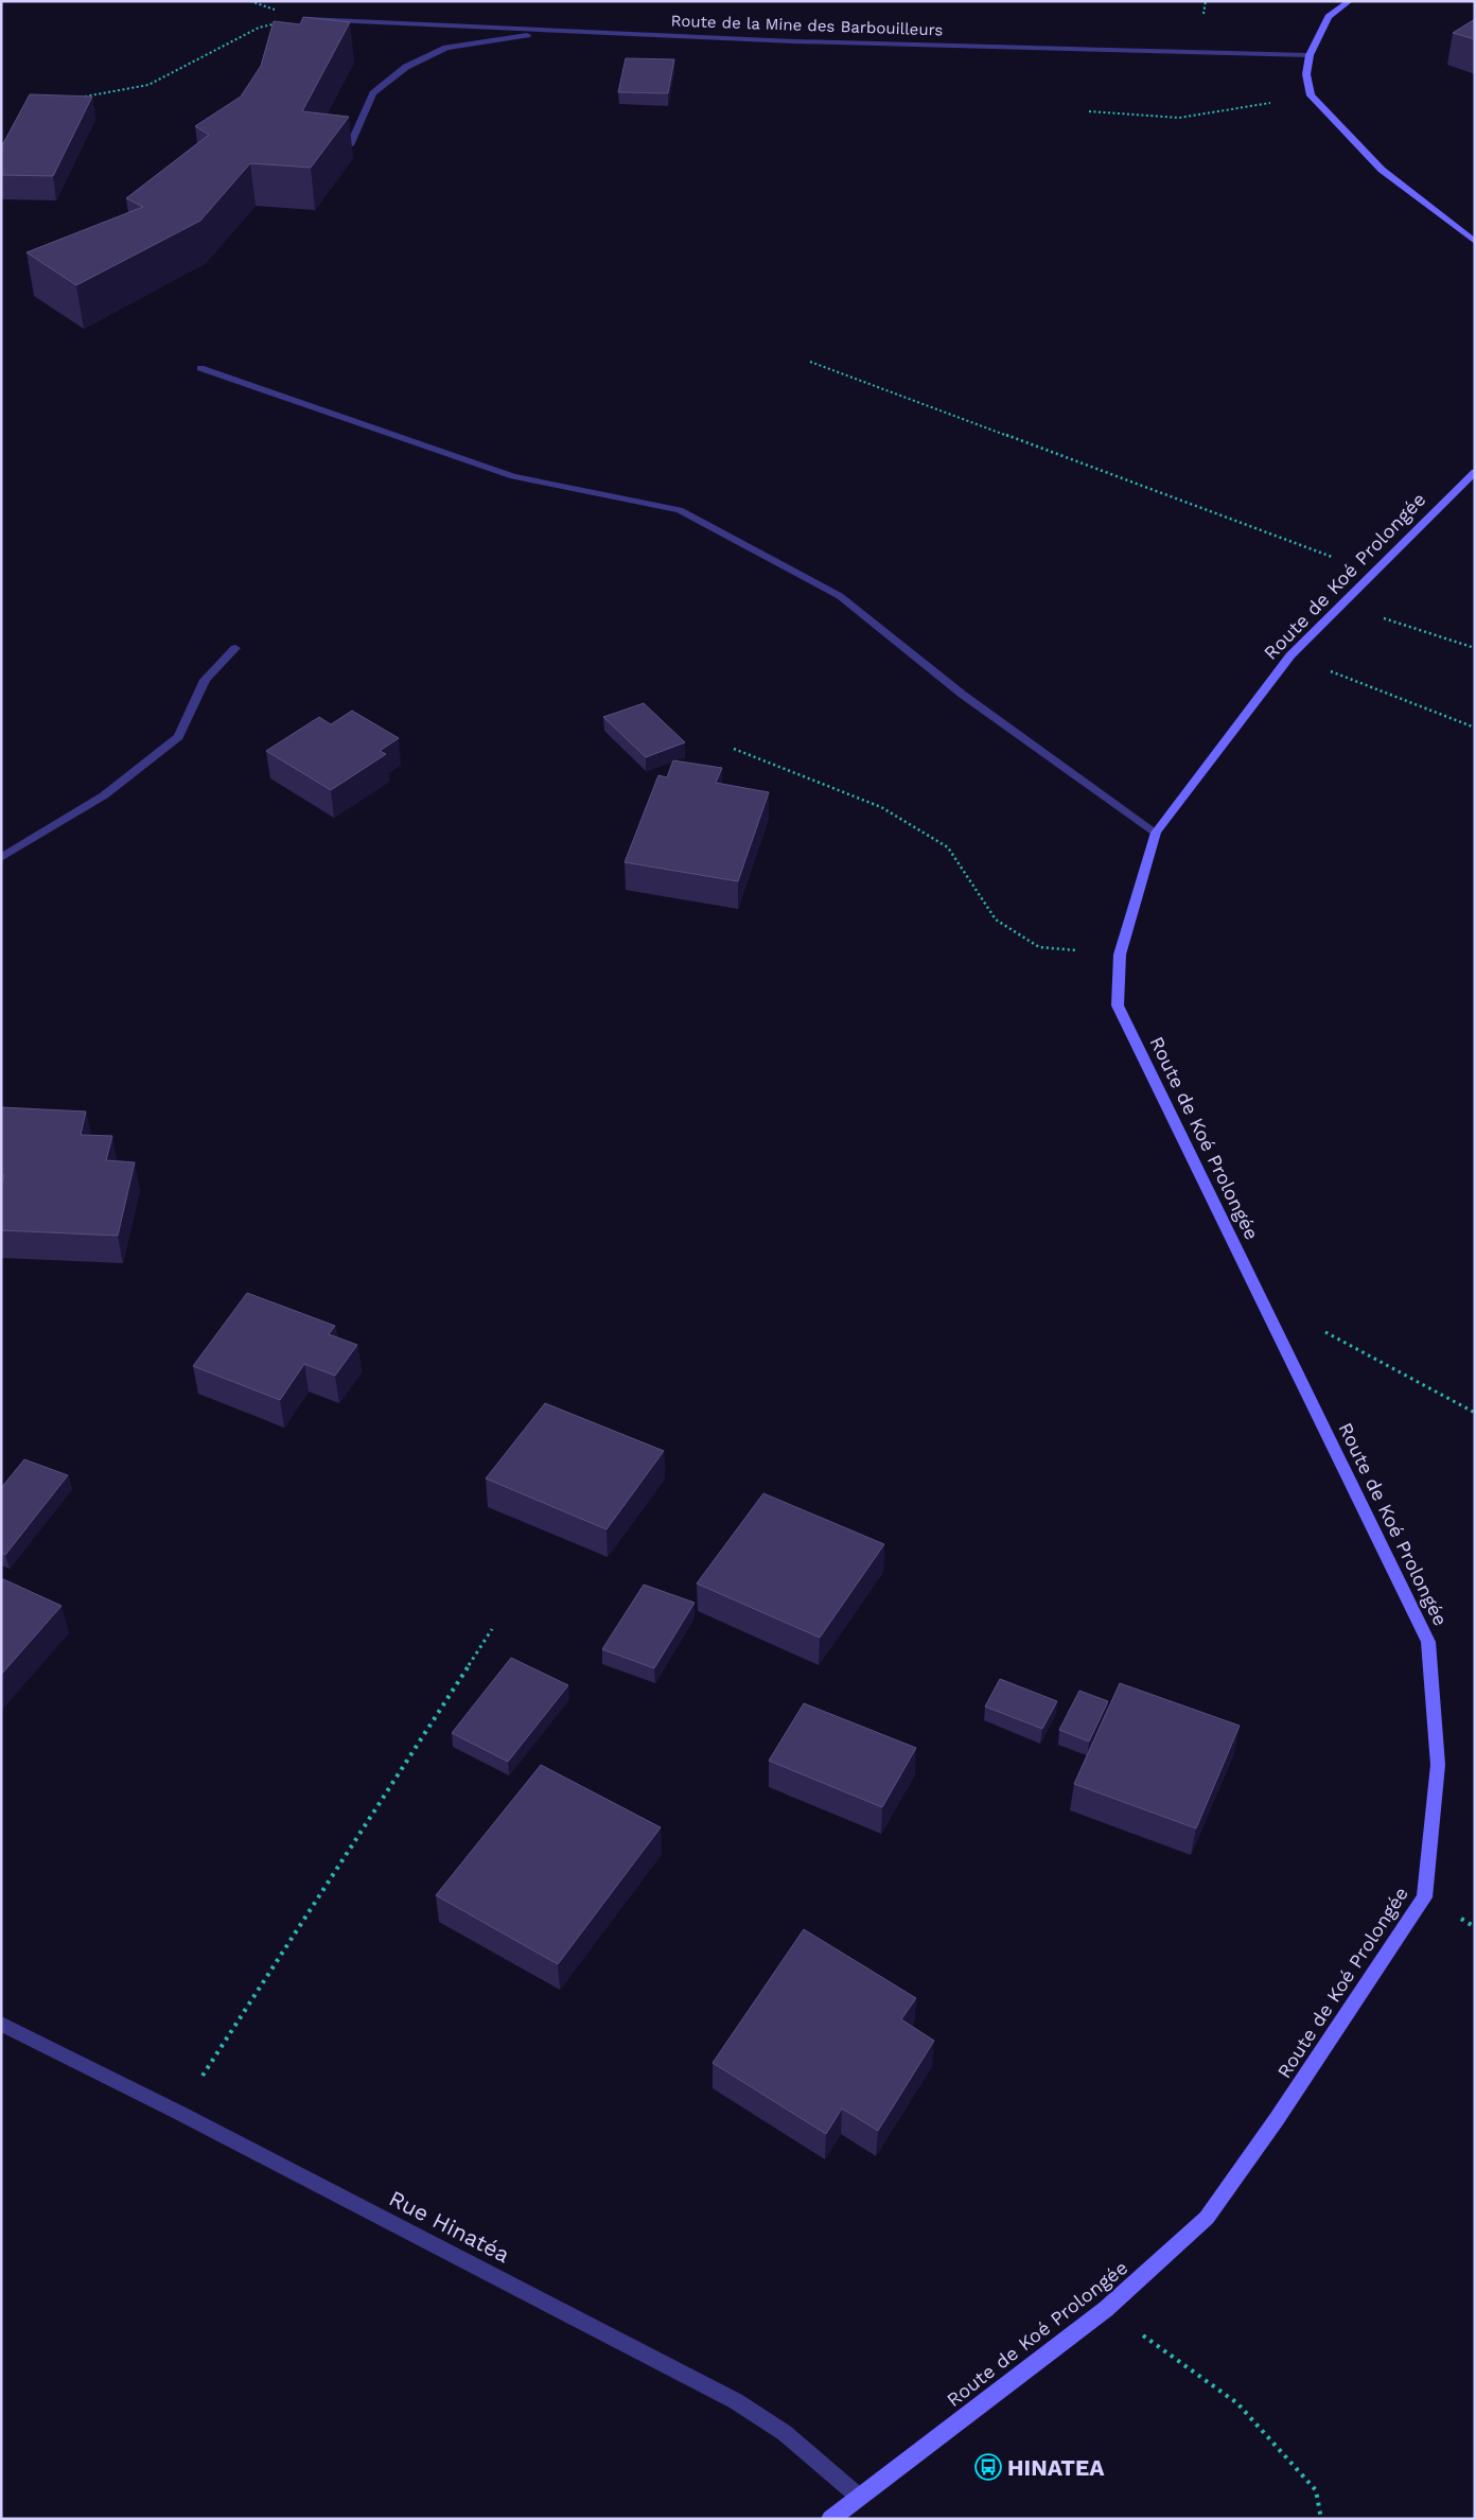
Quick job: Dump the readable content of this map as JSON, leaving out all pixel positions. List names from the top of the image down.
{
  "streets": {
    "street": ["Route de la Mine des Barbouilleurs", "Route de Koé Prolongée", "Rue Hinatéa"]
  },
  "crossings": [
    ["Route de Koé Prolongée", "Rue Hinatéa"]
  ],
  "places": {
    "bus stop": ["HINATEA"]
  }
}
